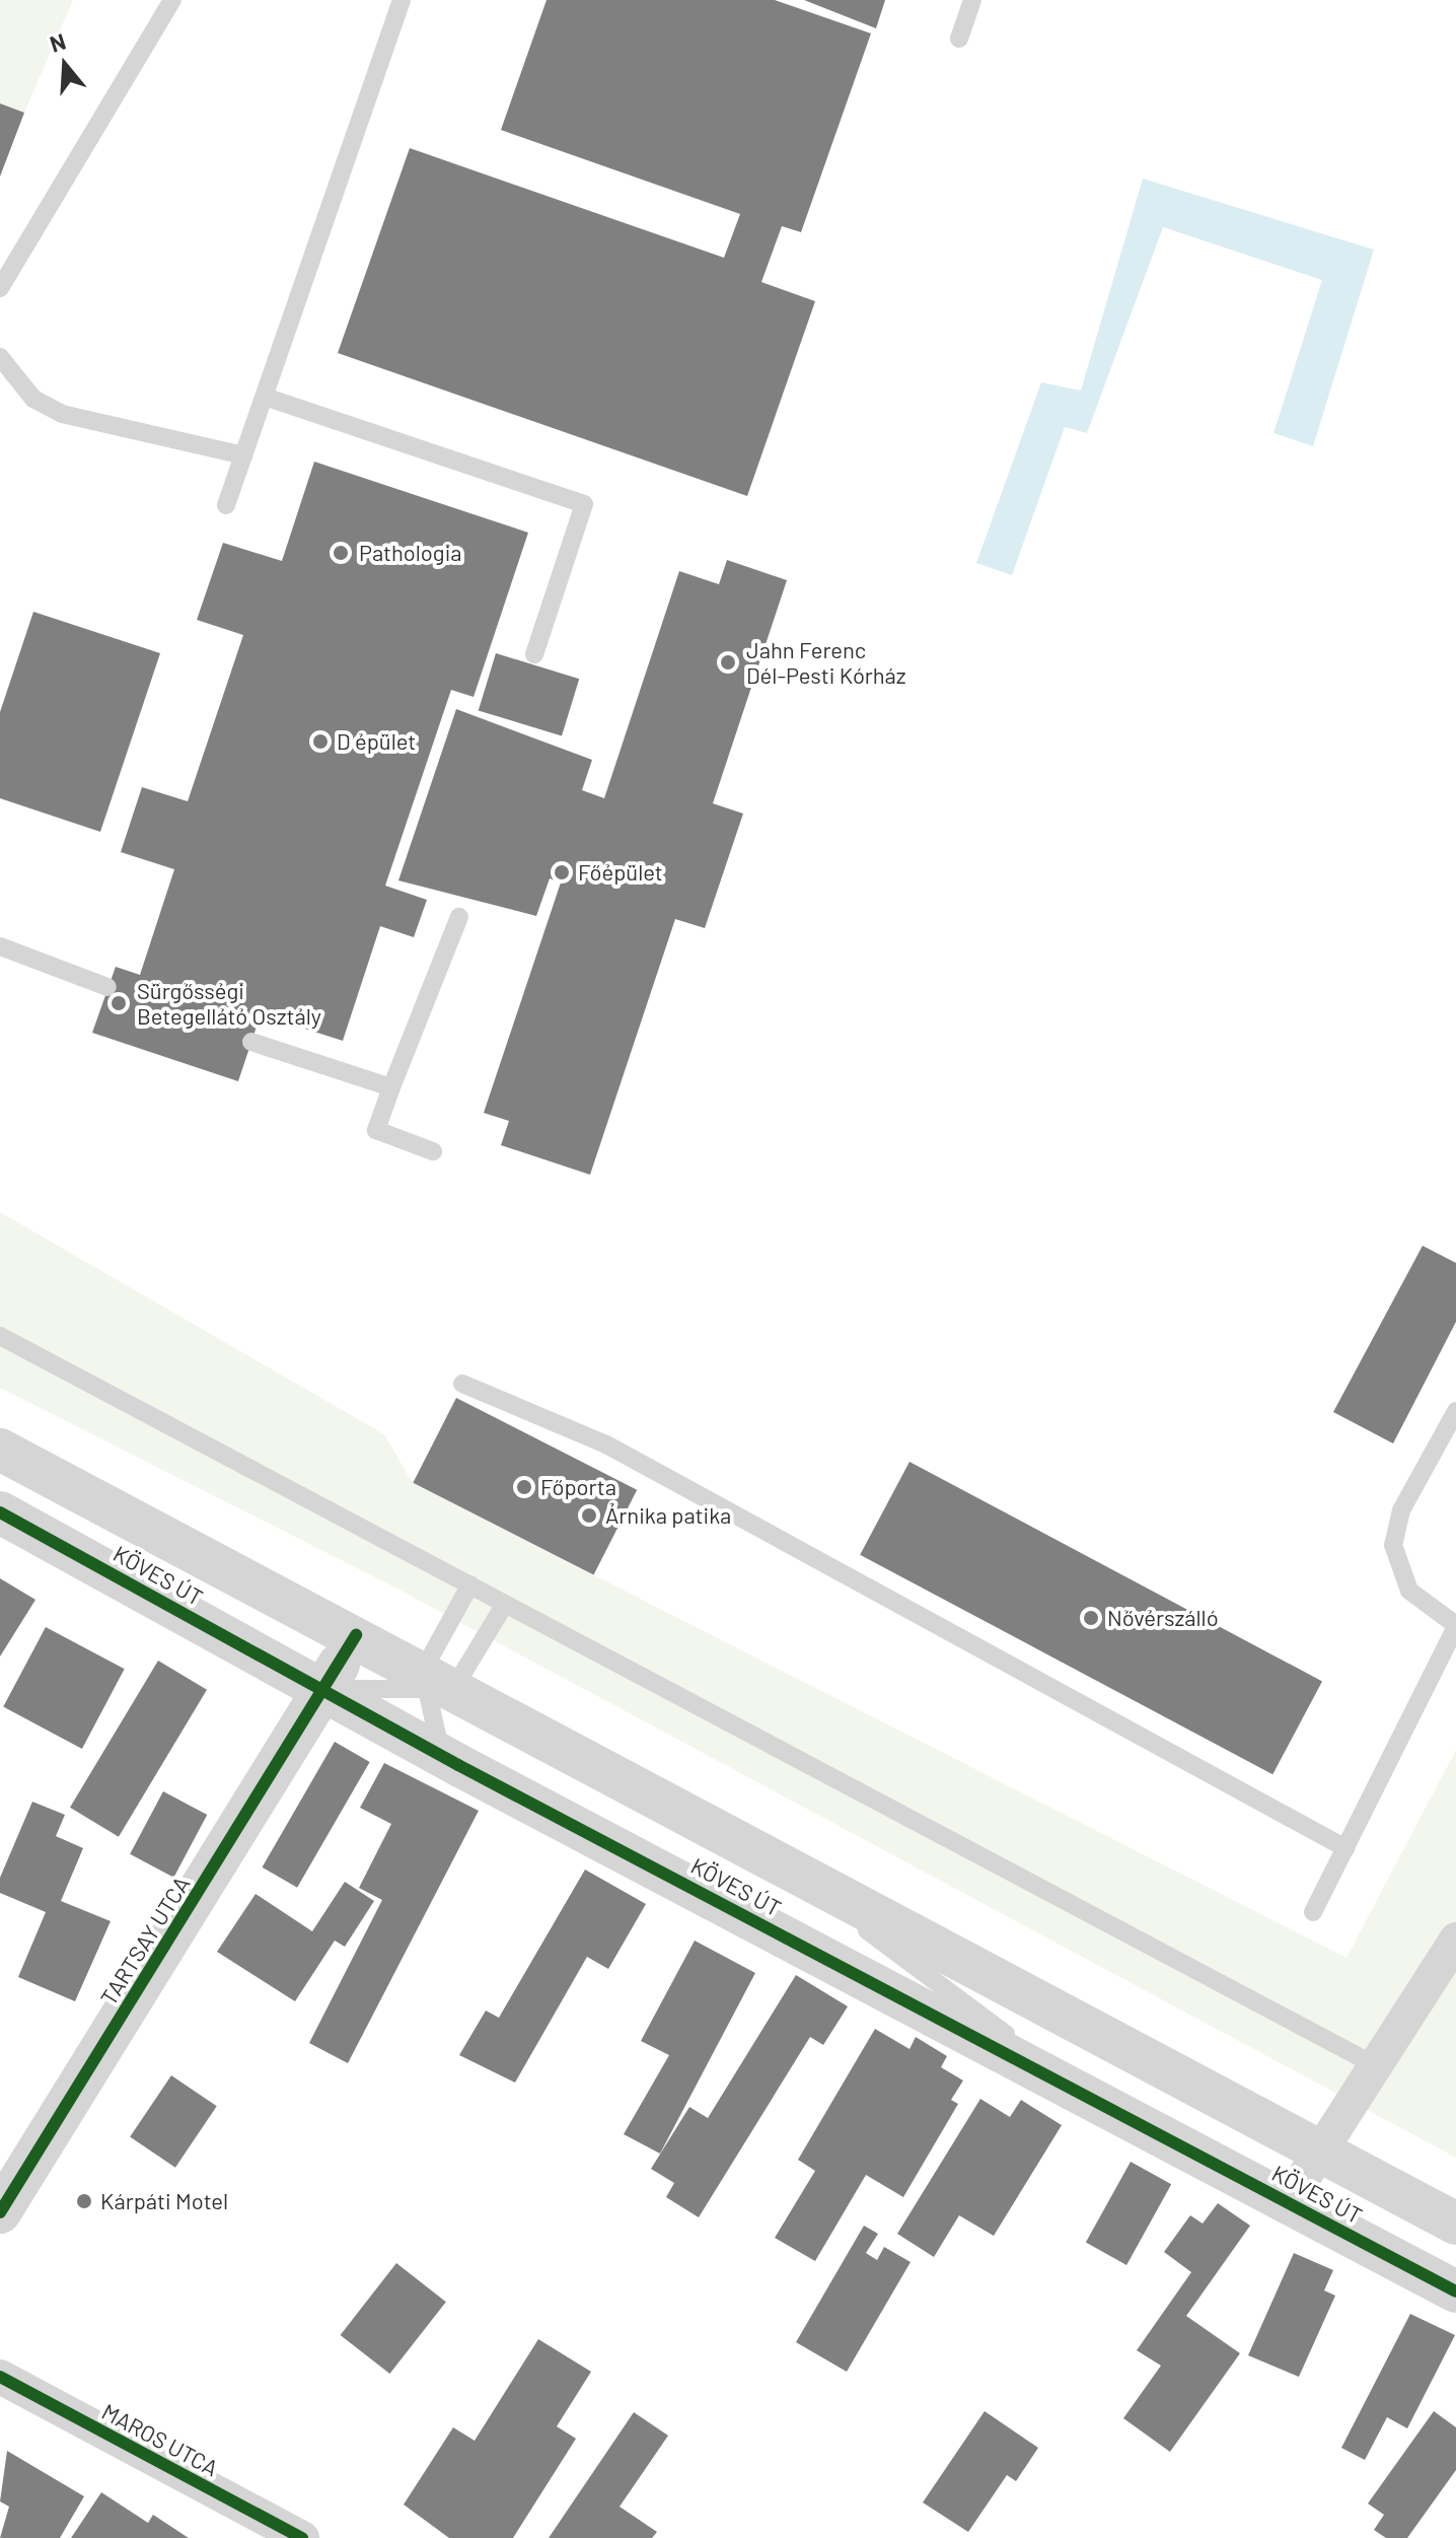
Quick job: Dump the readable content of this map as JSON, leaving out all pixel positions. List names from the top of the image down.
{
  "streets": {
    "street": ["KÖVES ÚT", "TARTSAY UTCA", "MAROS UTCA"]
  },
  "crossings": [
    ["KÖVES ÚT", "TARTSAY UTCA"]
  ],
  "places": [
    "Pathologia",
    "Jahn Ferenc Dél-Pesti Kórház",
    "D épület",
    "Főépület",
    "Sürgősségi Betegellátó Osztály",
    "Főporta",
    "Árnika patika",
    "Nővérszálló",
    "Kárpáti Motel"
  ],
  "north": "top"
}
